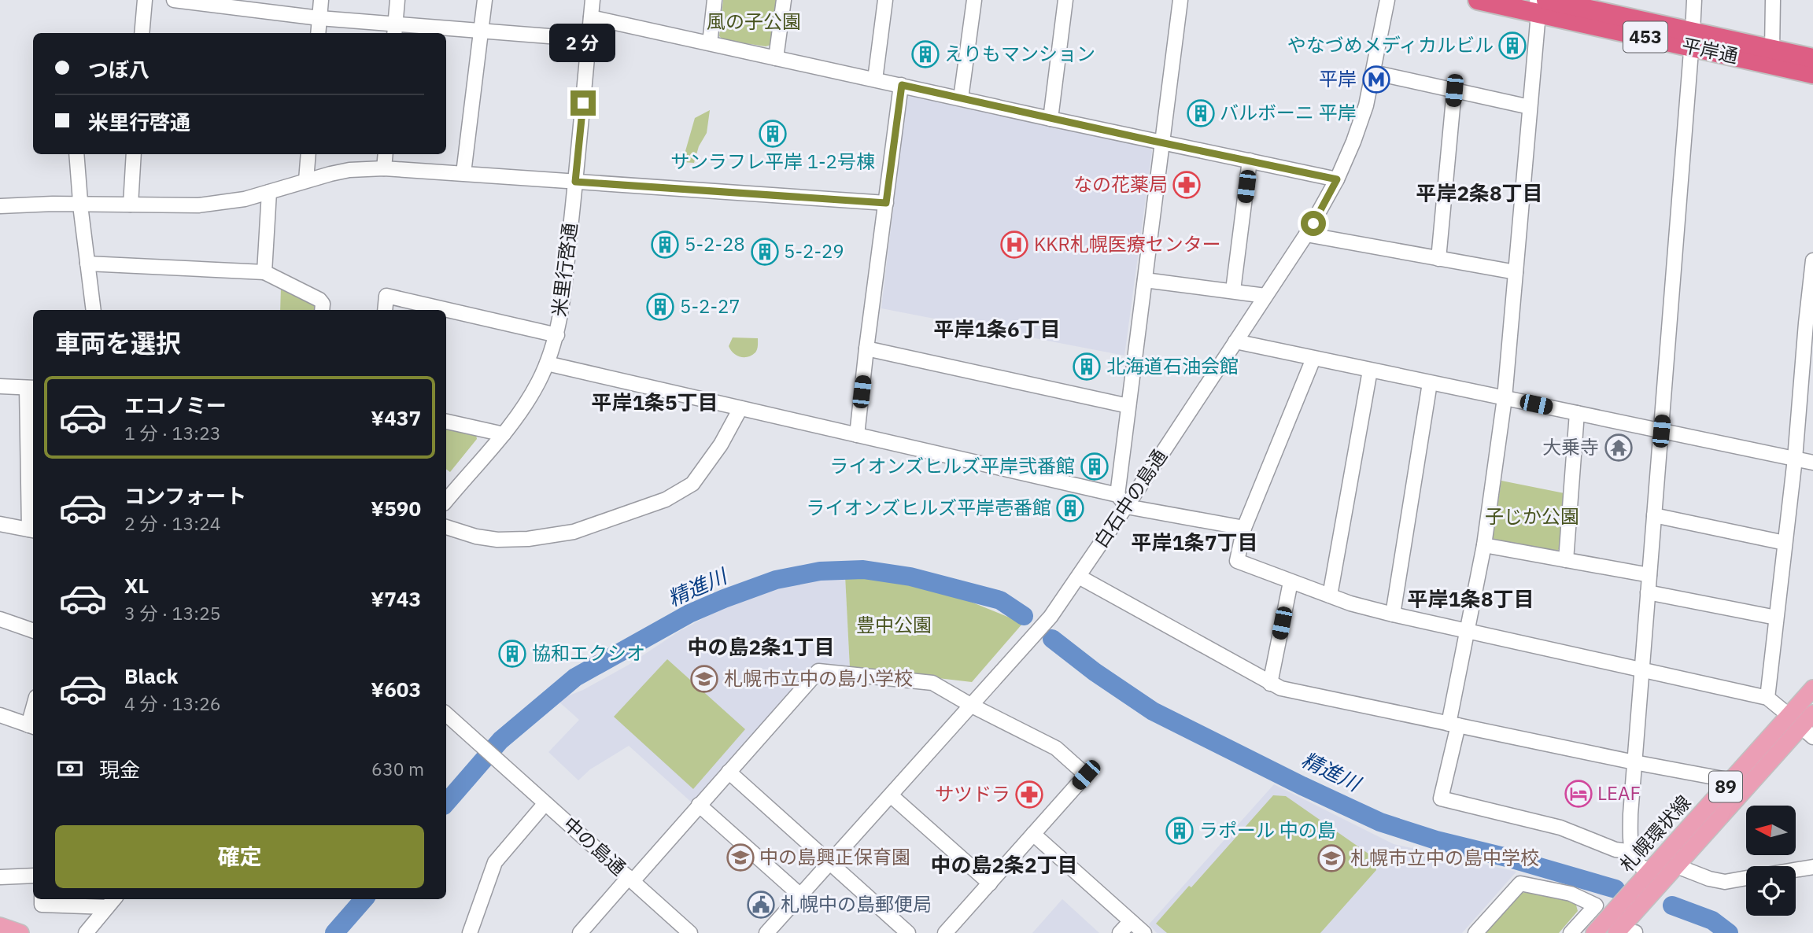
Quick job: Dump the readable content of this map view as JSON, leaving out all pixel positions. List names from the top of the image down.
{
  "streets": {
    "highway": ["453", "平岸通"],
    "main road": ["89", "札幌環状線"],
    "street": ["米里行啓通", "白石中の島通", "中の島通"]
  },
  "districts": [
    "平岸2条8丁目",
    "平岸1条6丁目",
    "平岸1条5丁目",
    "平岸1条7丁目",
    "平岸1条8丁目",
    "中の島2条1丁目",
    "中の島2条2丁目"
  ],
  "water": ["精進川"],
  "parks": ["風の子公園", "子じか公園", "豊中公園"],
  "places": {
    "building": [
      "やなづめメディカルビル",
      "えりもマンション",
      "バルボーニ 平岸",
      "サンラフレ平岸 1-2号棟",
      "5-2-28",
      "5-2-29",
      "5-2-27",
      "北海道石油会館",
      "ライオンズヒルズ平岸弐番館",
      "ライオンズヒルズ平岸壱番館",
      "協和エクシオ",
      "ラポール 中の島"
    ],
    "metro station": ["平岸"],
    "pharmacy": ["なの花薬局", "サツドラ"],
    "hospital": ["KKR札幌医療センター"],
    "temple": ["大乗寺"],
    "school or university": ["札幌市立中の島小学校", "中の島興正保育園", "札幌市立中の島中学校"],
    "hotel": ["LEAF"],
    "public building": ["札幌中の島郵便局"]
  },
  "north": "left",
  "page": {
    "bubble": "2 分",
    "banner": ["つぼ八", "米里行啓通"],
    "heading": "車両を選択",
    "list": [
      {
        "name": "エコノミー",
        "note": "1 分 · 13:23",
        "value": "¥437"
      },
      {
        "name": "コンフォート",
        "note": "2 分 · 13:24",
        "value": "¥590"
      },
      {
        "name": "XL",
        "note": "3 分 · 13:25",
        "value": "¥743"
      },
      {
        "name": "Black",
        "note": "4 分 · 13:26",
        "value": "¥603"
      }
    ],
    "pay": ["現金", "630 m"],
    "buttons": "確定"
  }
}
